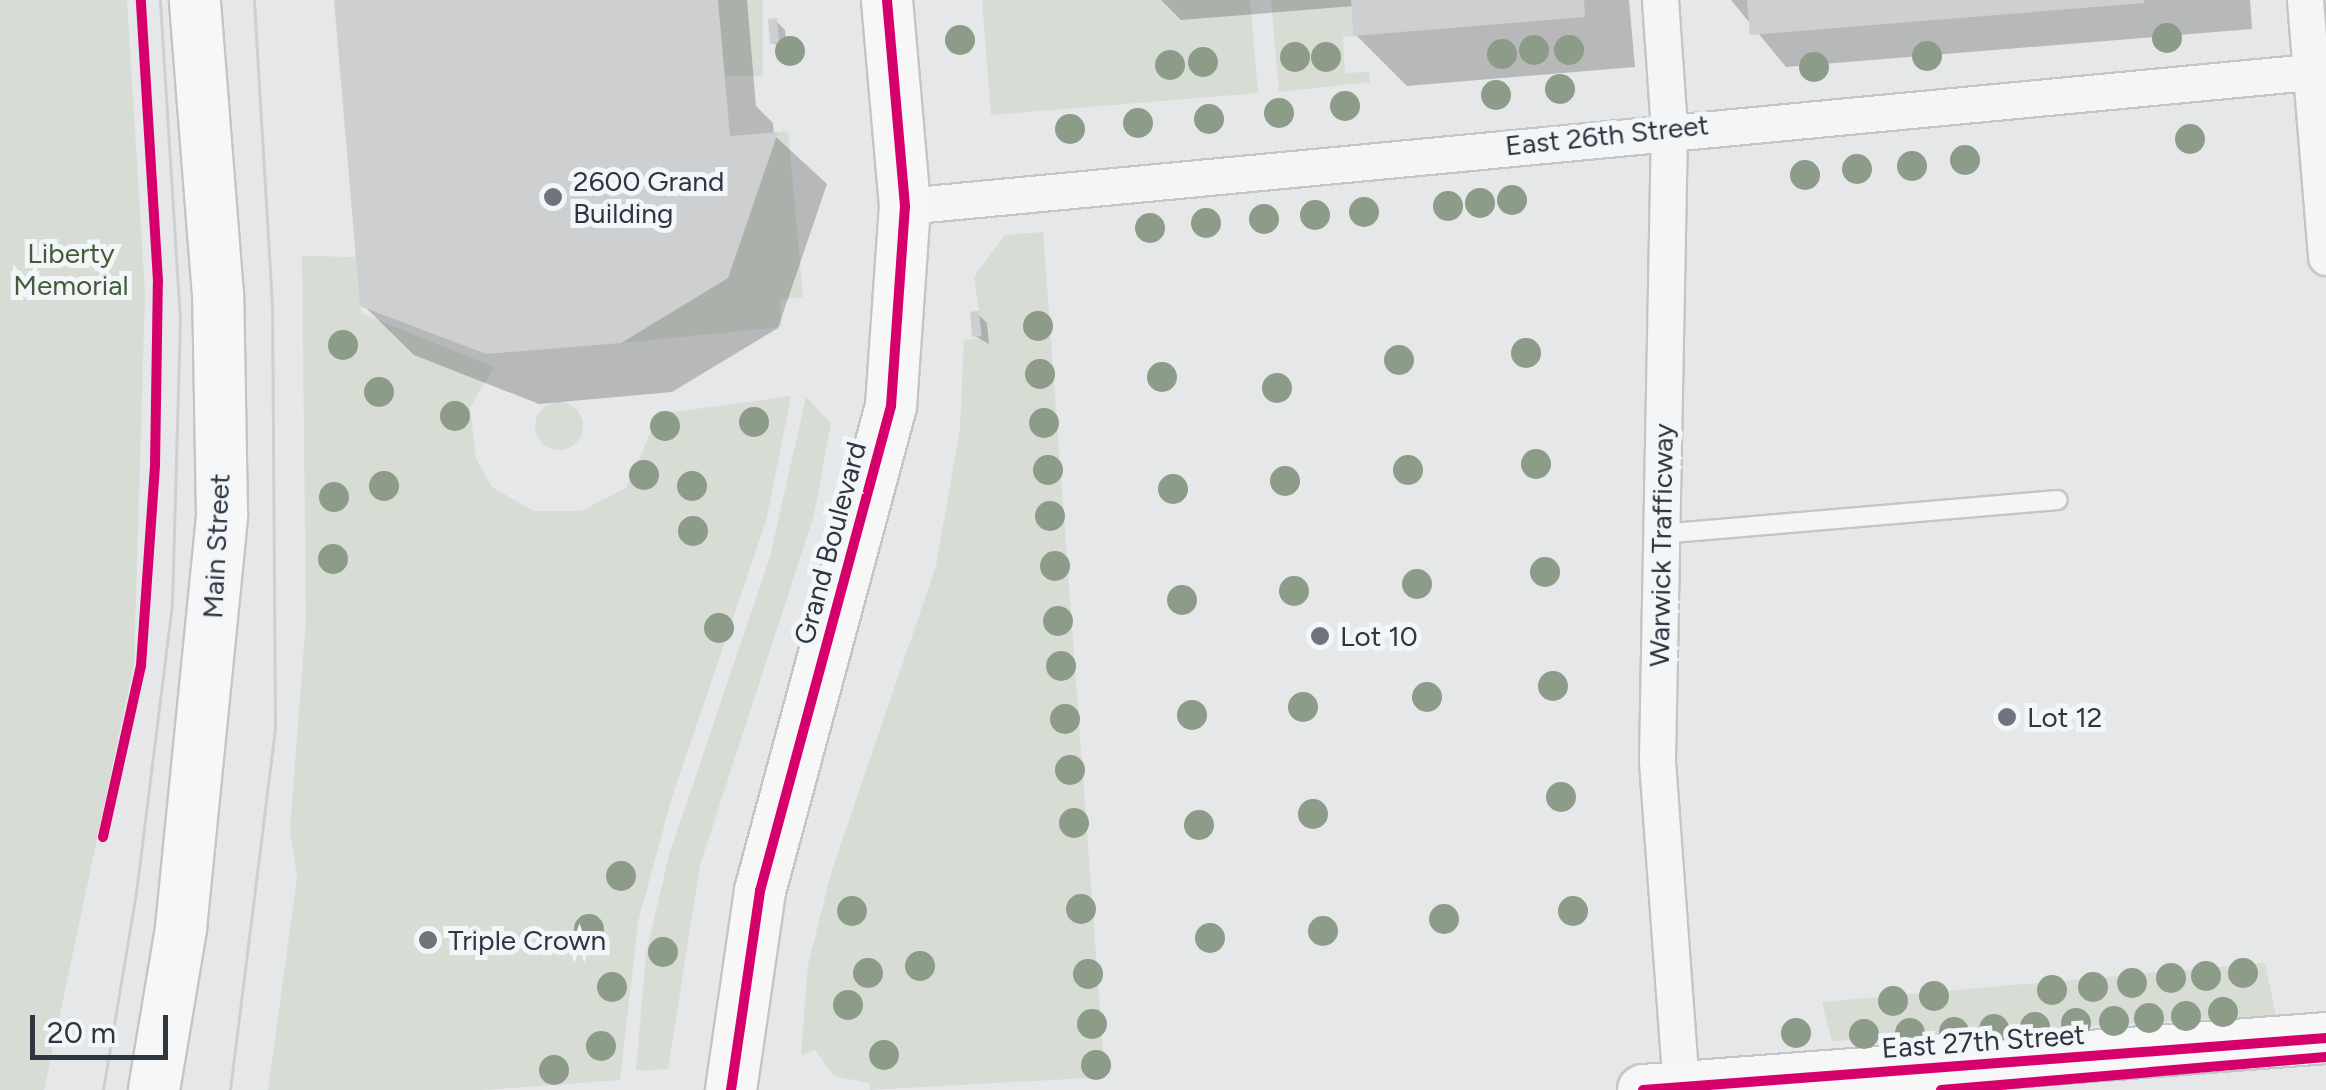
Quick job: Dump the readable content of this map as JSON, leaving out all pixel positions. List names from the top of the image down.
{
  "streets": {
    "main road": ["Grand Boulevard", "Main Street", "East 27th Street"],
    "street": ["East 26th Street", "Warwick Trafficway"]
  },
  "crossings": [
    ["East 26th Street", "Grand Boulevard"],
    ["East 26th Street", "Warwick Trafficway"],
    ["Warwick Trafficway", "East 27th Street"]
  ],
  "parks": ["Liberty Memorial"],
  "places": [
    "2600 Grand Building",
    "Lot 10",
    "Lot 12",
    "Triple Crown"
  ],
  "scale_bar": "20 m"
}
